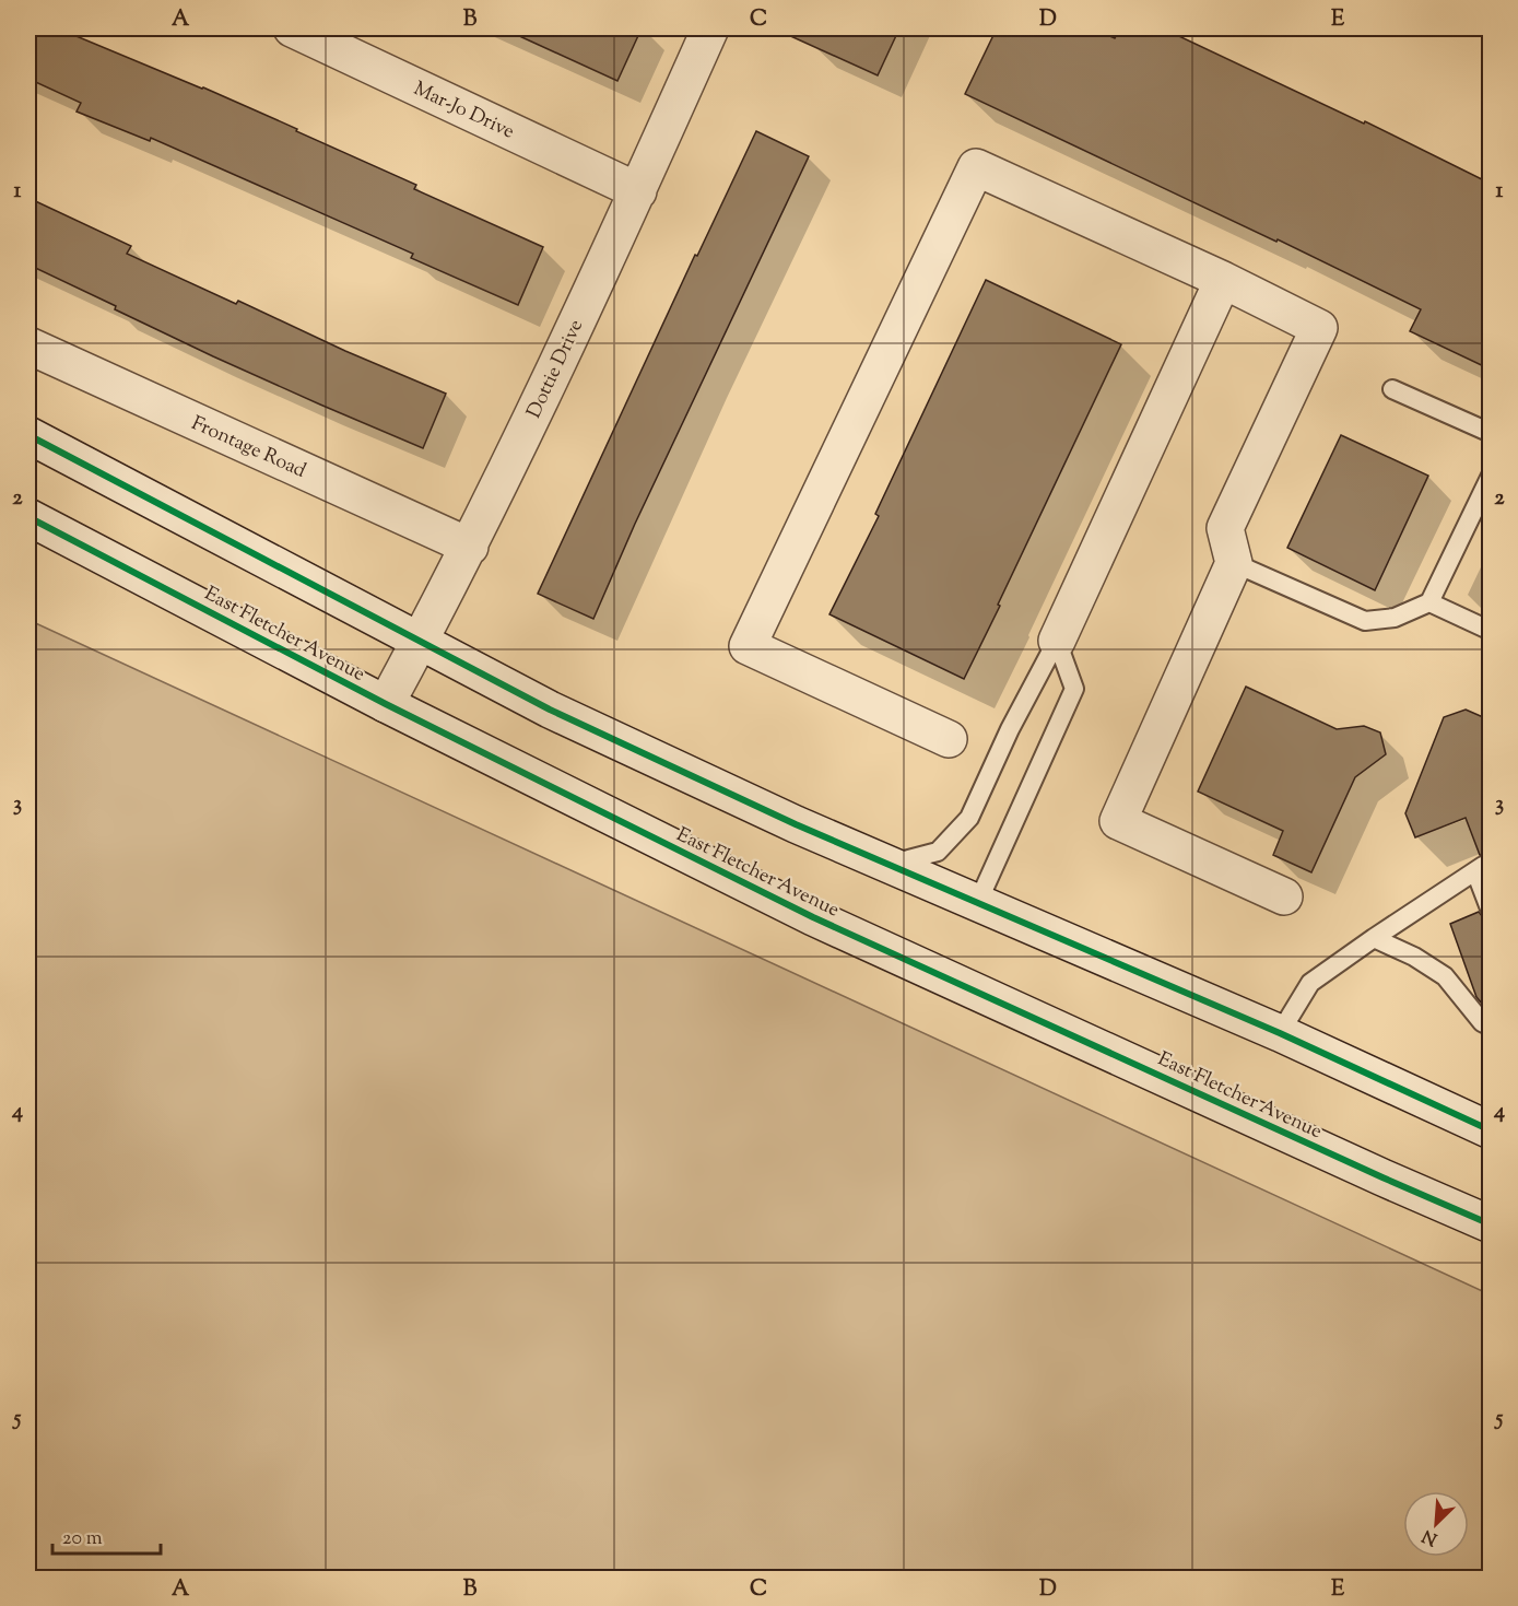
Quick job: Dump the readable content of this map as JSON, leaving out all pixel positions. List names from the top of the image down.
{
  "streets": {
    "street": [
      "Mar-Jo Drive",
      "Dottie Drive",
      "Frontage Road",
      "East Fletcher Avenue"
    ]
  },
  "crossings": [
    ["Mar-Jo Drive", "Dottie Drive"],
    ["Dottie Drive", "Frontage Road"],
    ["Dottie Drive", "East Fletcher Avenue"]
  ],
  "scale_bar": "20 m",
  "north": "bottom left",
  "grid": {
    "columns": [
      "A",
      "B",
      "C",
      "D",
      "E"
    ],
    "rows": [
      "1",
      "2",
      "3",
      "4",
      "5"
    ]
  }
}
